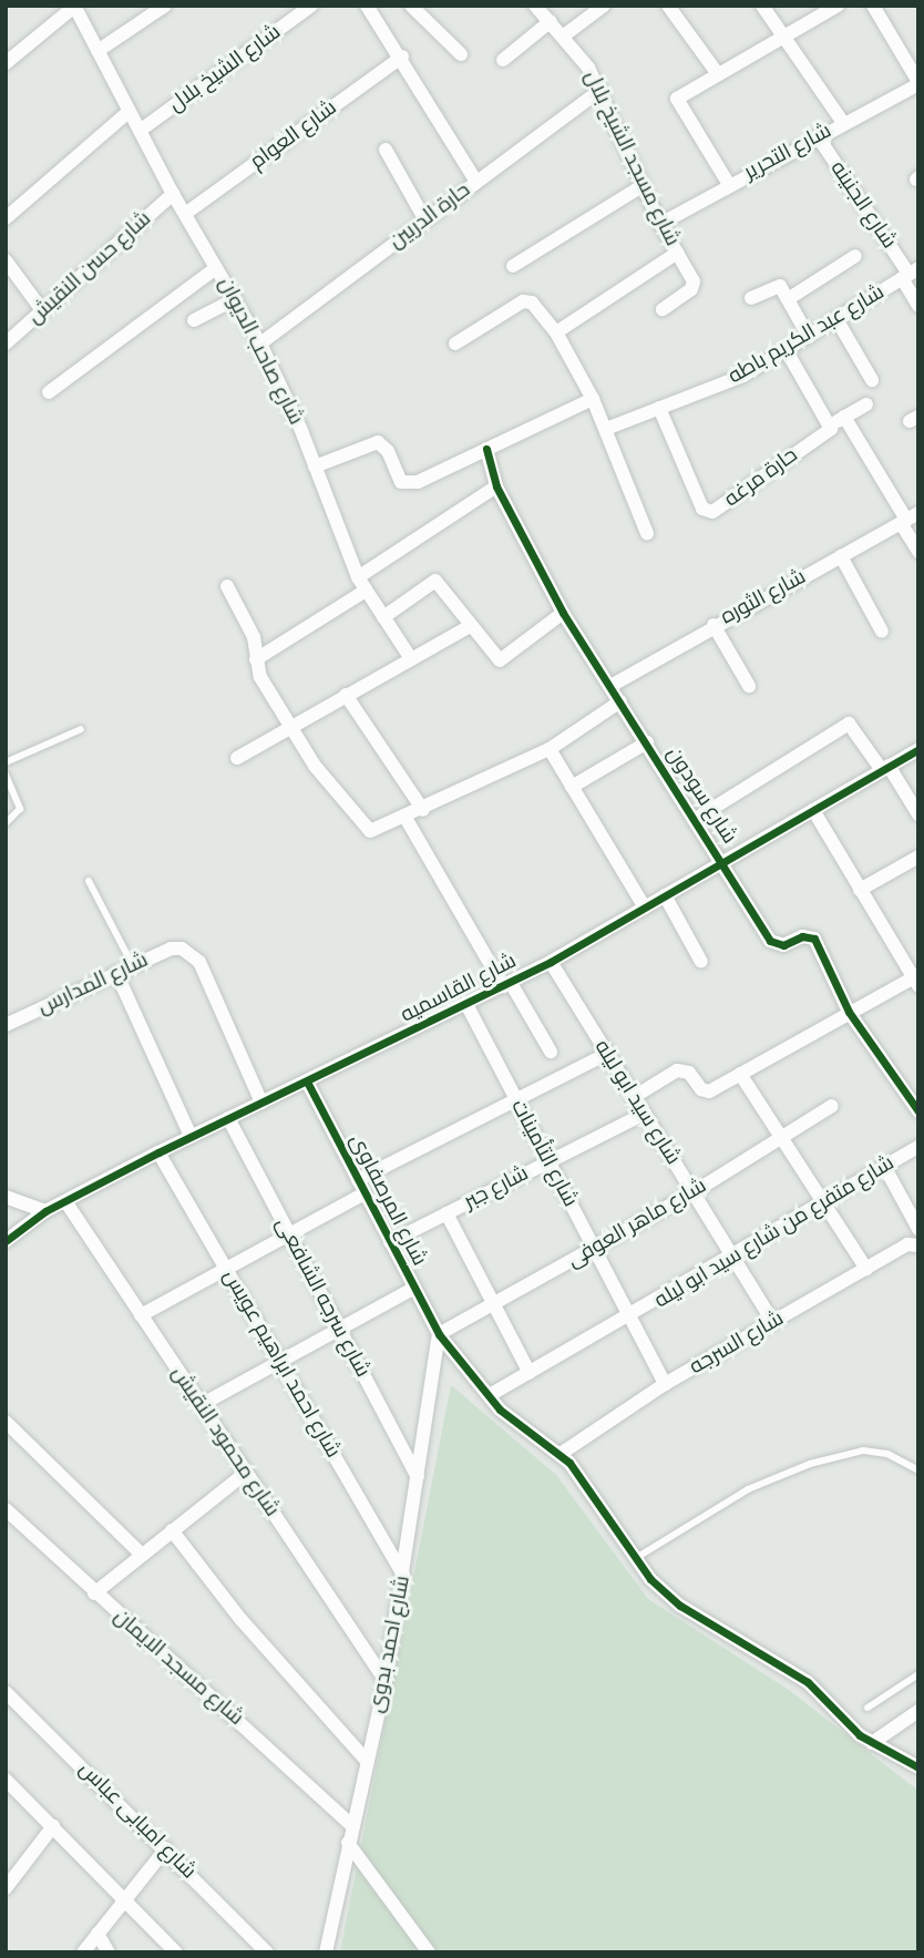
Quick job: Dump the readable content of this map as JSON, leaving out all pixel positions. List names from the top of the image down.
{
  "streets": {
    "street": [
      "شارع الشيخ بلال",
      "شارع العوام",
      "شارع التحرير",
      "شارع مسجد الشيخ بلال",
      "شارع الجنينه",
      "حارة الدربين",
      "شارع حسن النقيش",
      "شارع عبد الكريم باطه",
      "شارع صاحب الديوان",
      "حارة مرغه",
      "شارع الثوره",
      "شارع سودون",
      "شارع المدارس",
      "شارع القاسميه",
      "شارع سيد ابو ليله",
      "شارع التأمينات",
      "شارع جبر",
      "شارع المرصفاوى",
      "شارع ماهر العوفى",
      "شارع متفرع من شارع سيد ابو ليله",
      "شارع سرجه الشافعى",
      "شارع السرجه",
      "شارع احمد ابراهيم عويس",
      "شارع محمود النقيش",
      "شارع احمد بدوى",
      "شارع مسجد الايمان",
      "شارع امبابى عباس"
    ]
  },
  "crossings": [
    ["شارع الشيخ بلال", "شارع صاحب الديوان"],
    ["شارع العوام", "شارع صاحب الديوان"],
    ["شارع التحرير", "شارع مسجد الشيخ بلال"],
    ["شارع التحرير", "شارع الجنينه"],
    ["شارع مسجد الشيخ بلال", "حارة الدربين"],
    ["شارع الجنينه", "شارع عبد الكريم باطه"],
    ["حارة الدربين", "شارع صاحب الديوان"],
    ["شارع حسن النقيش", "شارع صاحب الديوان"],
    ["شارع عبد الكريم باطه", "حارة مرغه"],
    ["شارع الثوره", "شارع سودون"],
    ["شارع سودون", "شارع القاسميه"],
    ["شارع المدارس", "شارع القاسميه"],
    ["شارع القاسميه", "شارع سيد ابو ليله"],
    ["شارع القاسميه", "شارع التأمينات"],
    ["شارع القاسميه", "شارع المرصفاوى"],
    ["شارع القاسميه", "شارع سرجه الشافعى"],
    ["شارع القاسميه", "شارع احمد ابراهيم عويس"],
    ["شارع القاسميه", "شارع محمود النقيش"],
    ["شارع سيد ابو ليله", "شارع جبر"],
    ["شارع سيد ابو ليله", "شارع ماهر العوفى"],
    ["شارع سيد ابو ليله", "شارع متفرع من شارع سيد ابو ليله"],
    ["شارع سيد ابو ليله", "شارع السرجه"],
    ["شارع التأمينات", "شارع جبر"],
    ["شارع التأمينات", "شارع ماهر العوفى"],
    ["شارع التأمينات", "شارع متفرع من شارع سيد ابو ليله"],
    ["شارع التأمينات", "شارع السرجه"],
    ["شارع جبر", "شارع المرصفاوى"],
    ["شارع المرصفاوى", "شارع ماهر العوفى"],
    ["شارع المرصفاوى", "شارع متفرع من شارع سيد ابو ليله"],
    ["شارع المرصفاوى", "شارع السرجه"],
    ["شارع المرصفاوى", "شارع احمد بدوى"],
    ["شارع ماهر العوفى", "شارع احمد بدوى"],
    ["شارع سرجه الشافعى", "شارع احمد بدوى"],
    ["شارع احمد ابراهيم عويس", "شارع احمد بدوى"],
    ["شارع محمود النقيش", "شارع احمد بدوى"],
    ["شارع احمد بدوى", "شارع مسجد الايمان"]
  ]
}
